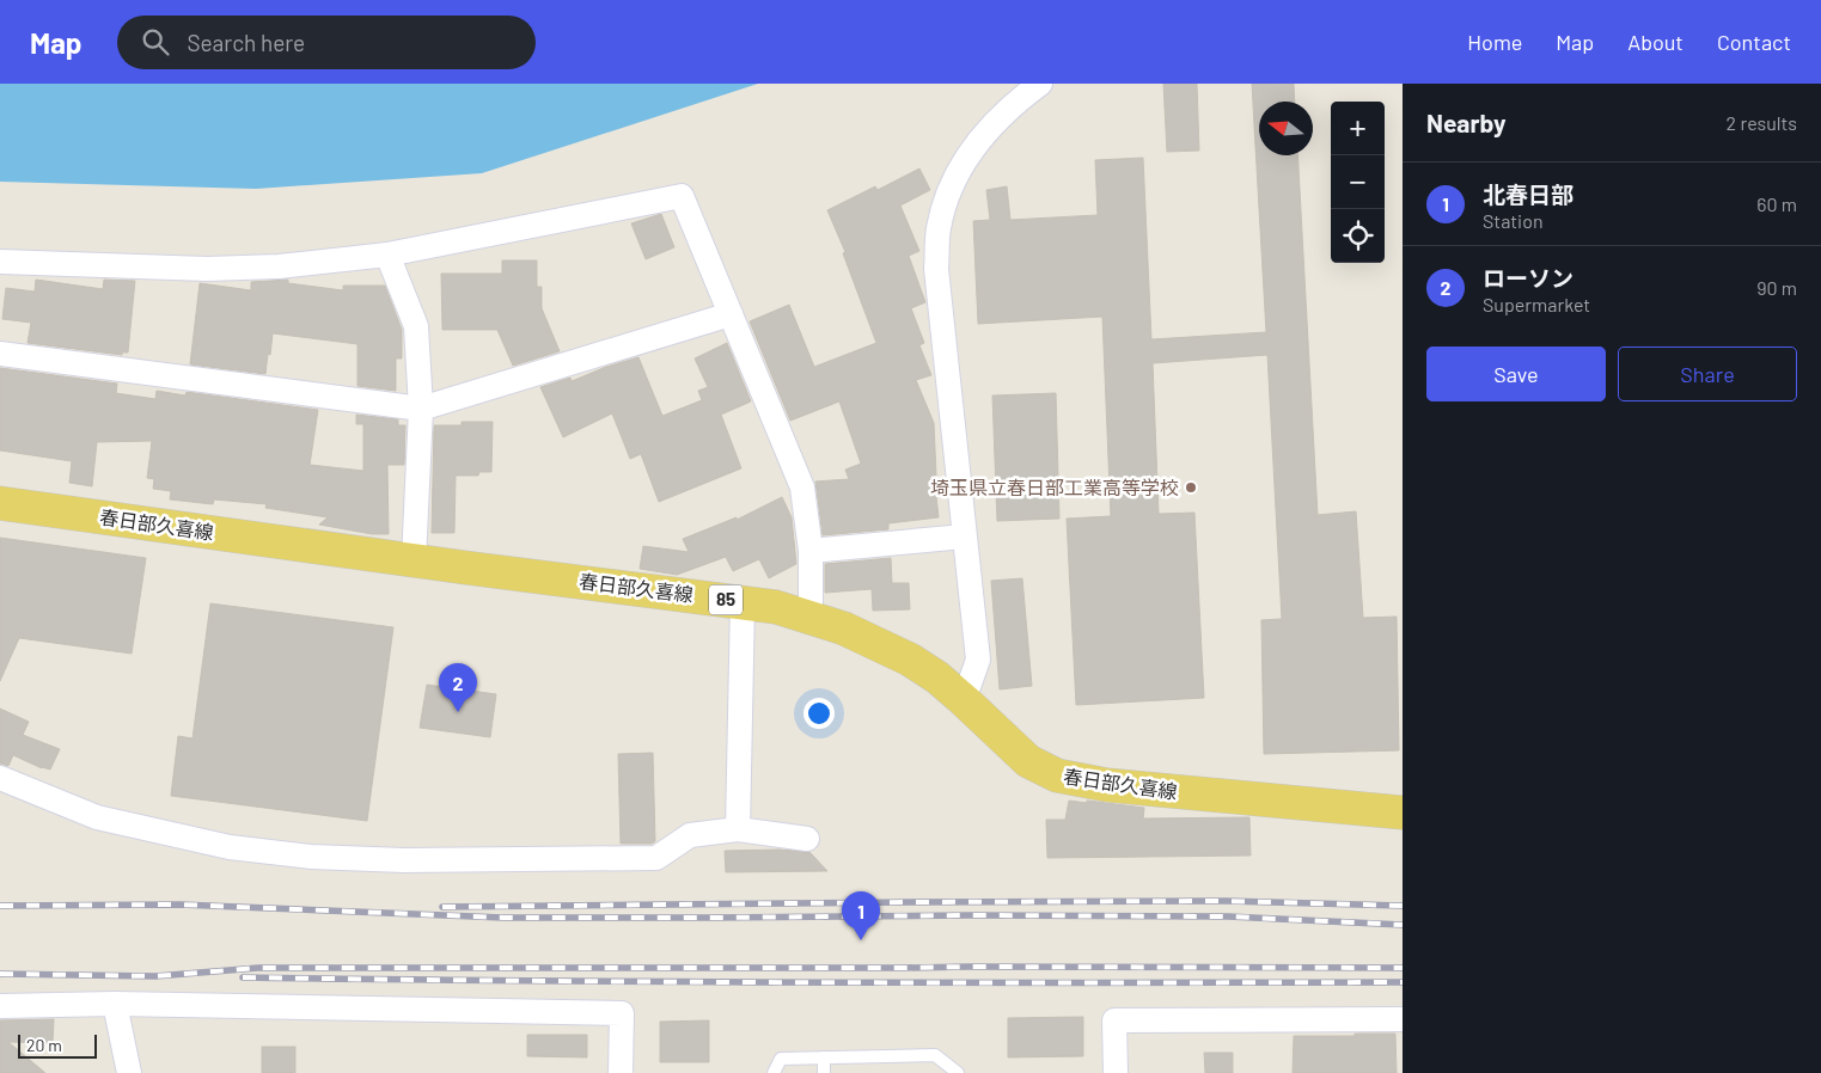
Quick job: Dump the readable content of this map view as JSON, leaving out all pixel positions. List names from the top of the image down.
{
  "streets": {
    "main road": ["春日部久喜線", "85"]
  },
  "places": ["埼玉県立春日部工業高等学校"],
  "scale_bar": "20 m",
  "north": "left",
  "page": {
    "header": "Map",
    "search": "Search here",
    "nav": [
      "Home",
      "Map",
      "About",
      "Contact"
    ],
    "heading": ["Nearby", "2 results"],
    "map_buttons": ["+", "−"],
    "list": [
      {
        "mark": "1",
        "name": "北春日部",
        "note": "Station",
        "value": "60 m"
      },
      {
        "mark": "2",
        "name": "ローソン",
        "note": "Supermarket",
        "value": "90 m"
      }
    ],
    "buttons": ["Save", "Share"],
    "pins": ["2", "1"],
    "scale": "20 m"
  }
}
